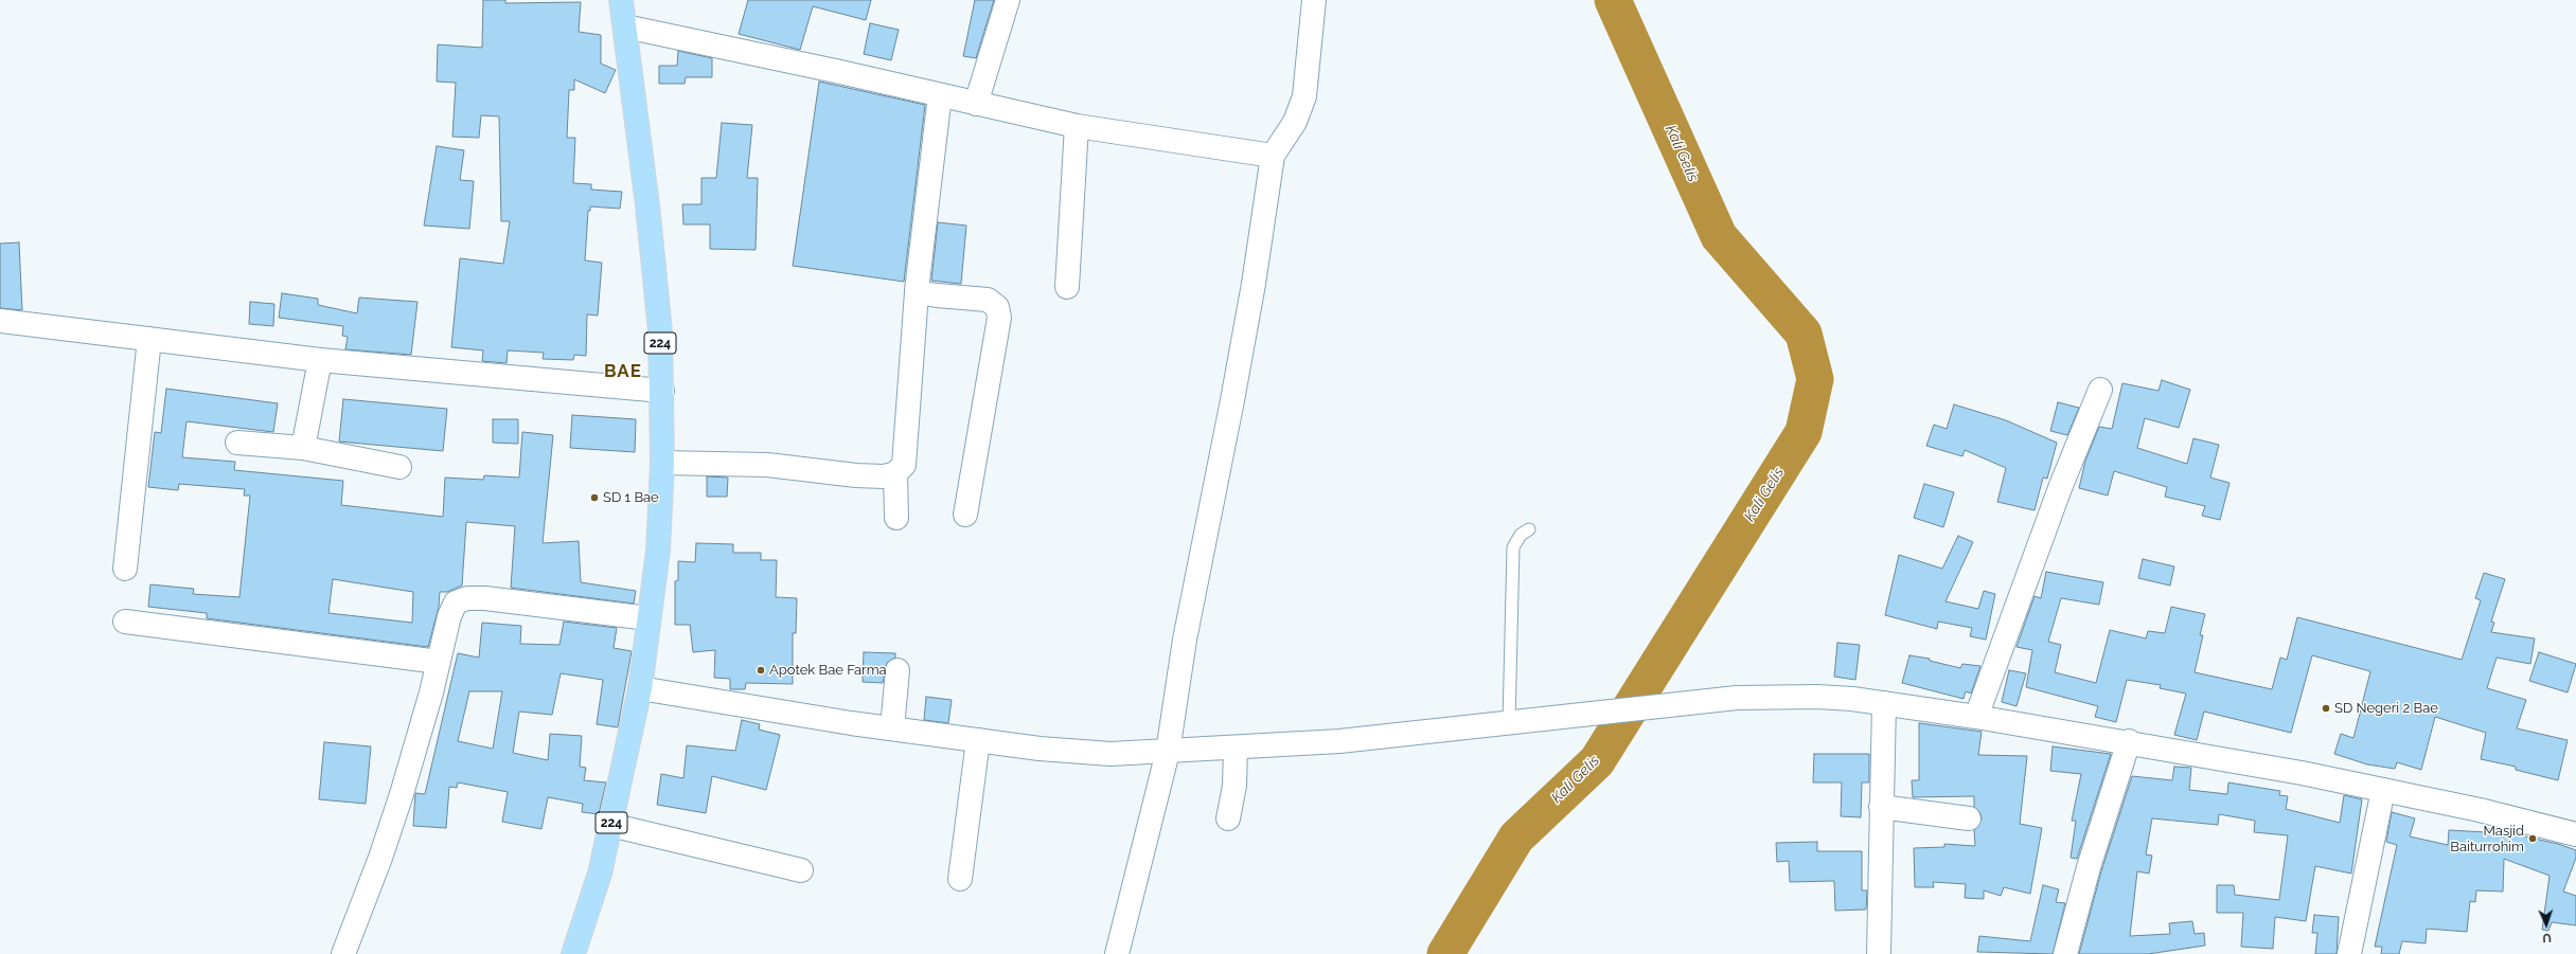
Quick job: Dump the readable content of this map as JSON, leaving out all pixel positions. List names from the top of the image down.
{
  "streets": {
    "main road": ["224"]
  },
  "districts": ["BAE"],
  "water": ["Kali Gelis"],
  "places": [
    "SD 1 Bae",
    "Apotek Bae Farma",
    "SD Negeri 2 Bae",
    "Masjid Baiturrohim"
  ],
  "north": "bottom"
}
